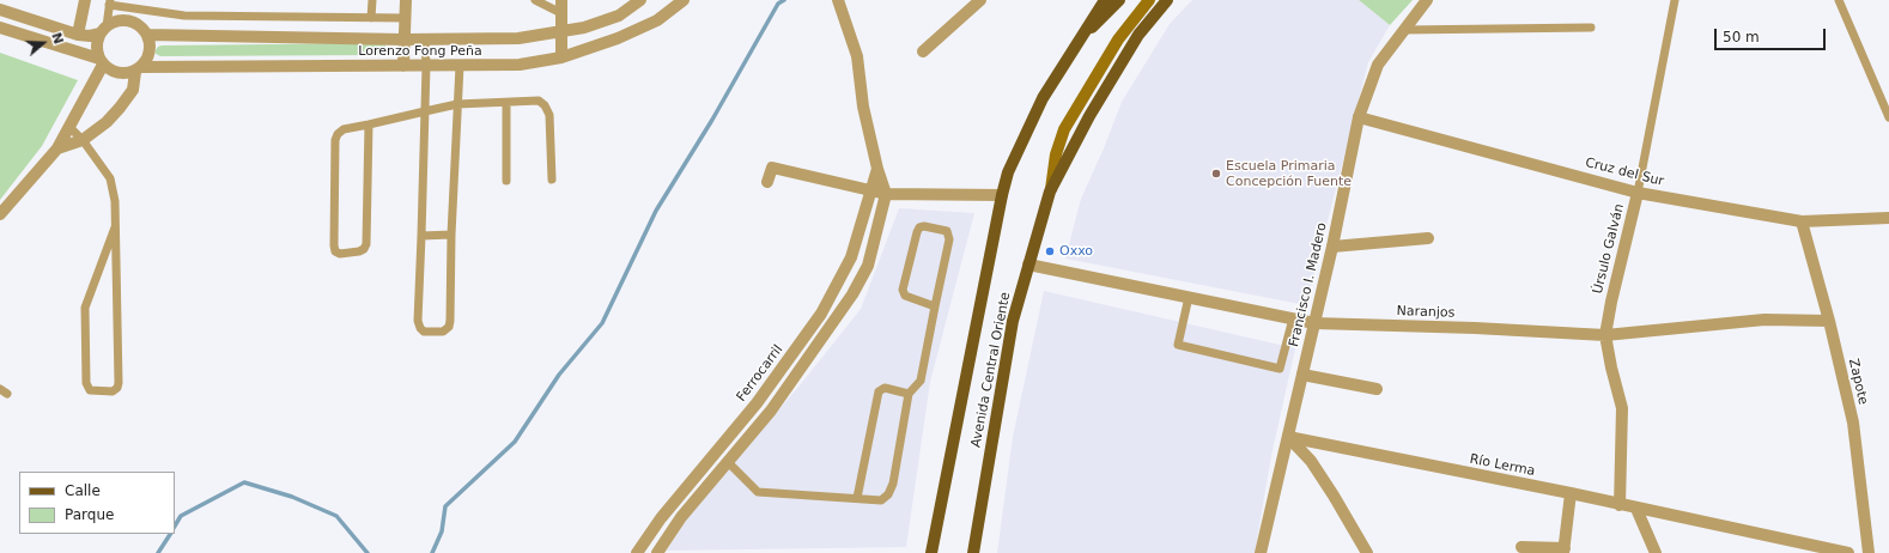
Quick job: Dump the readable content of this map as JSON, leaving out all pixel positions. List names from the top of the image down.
{
  "streets": {
    "main road": ["Avenida Central Oriente"],
    "street": [
      "Lorenzo Fong Peña",
      "Cruz del Sur",
      "Úrsulo Galván",
      "Francisco I. Madero",
      "Naranjos",
      "Ferrocarril",
      "Zapote",
      "Río Lerma"
    ]
  },
  "crossings": [
    ["Cruz del Sur", "Úrsulo Galván"],
    ["Cruz del Sur", "Francisco I. Madero"],
    ["Cruz del Sur", "Zapote"],
    ["Úrsulo Galván", "Naranjos"],
    ["Úrsulo Galván", "Río Lerma"],
    ["Francisco I. Madero", "Naranjos"],
    ["Francisco I. Madero", "Río Lerma"],
    ["Naranjos", "Avenida Central Oriente"],
    ["Naranjos", "Zapote"]
  ],
  "places": ["Escuela Primaria Concepción Fuente", "Oxxo"],
  "legend": ["Calle", "Parque"],
  "scale_bar": "50 m",
  "north": "right"
}
